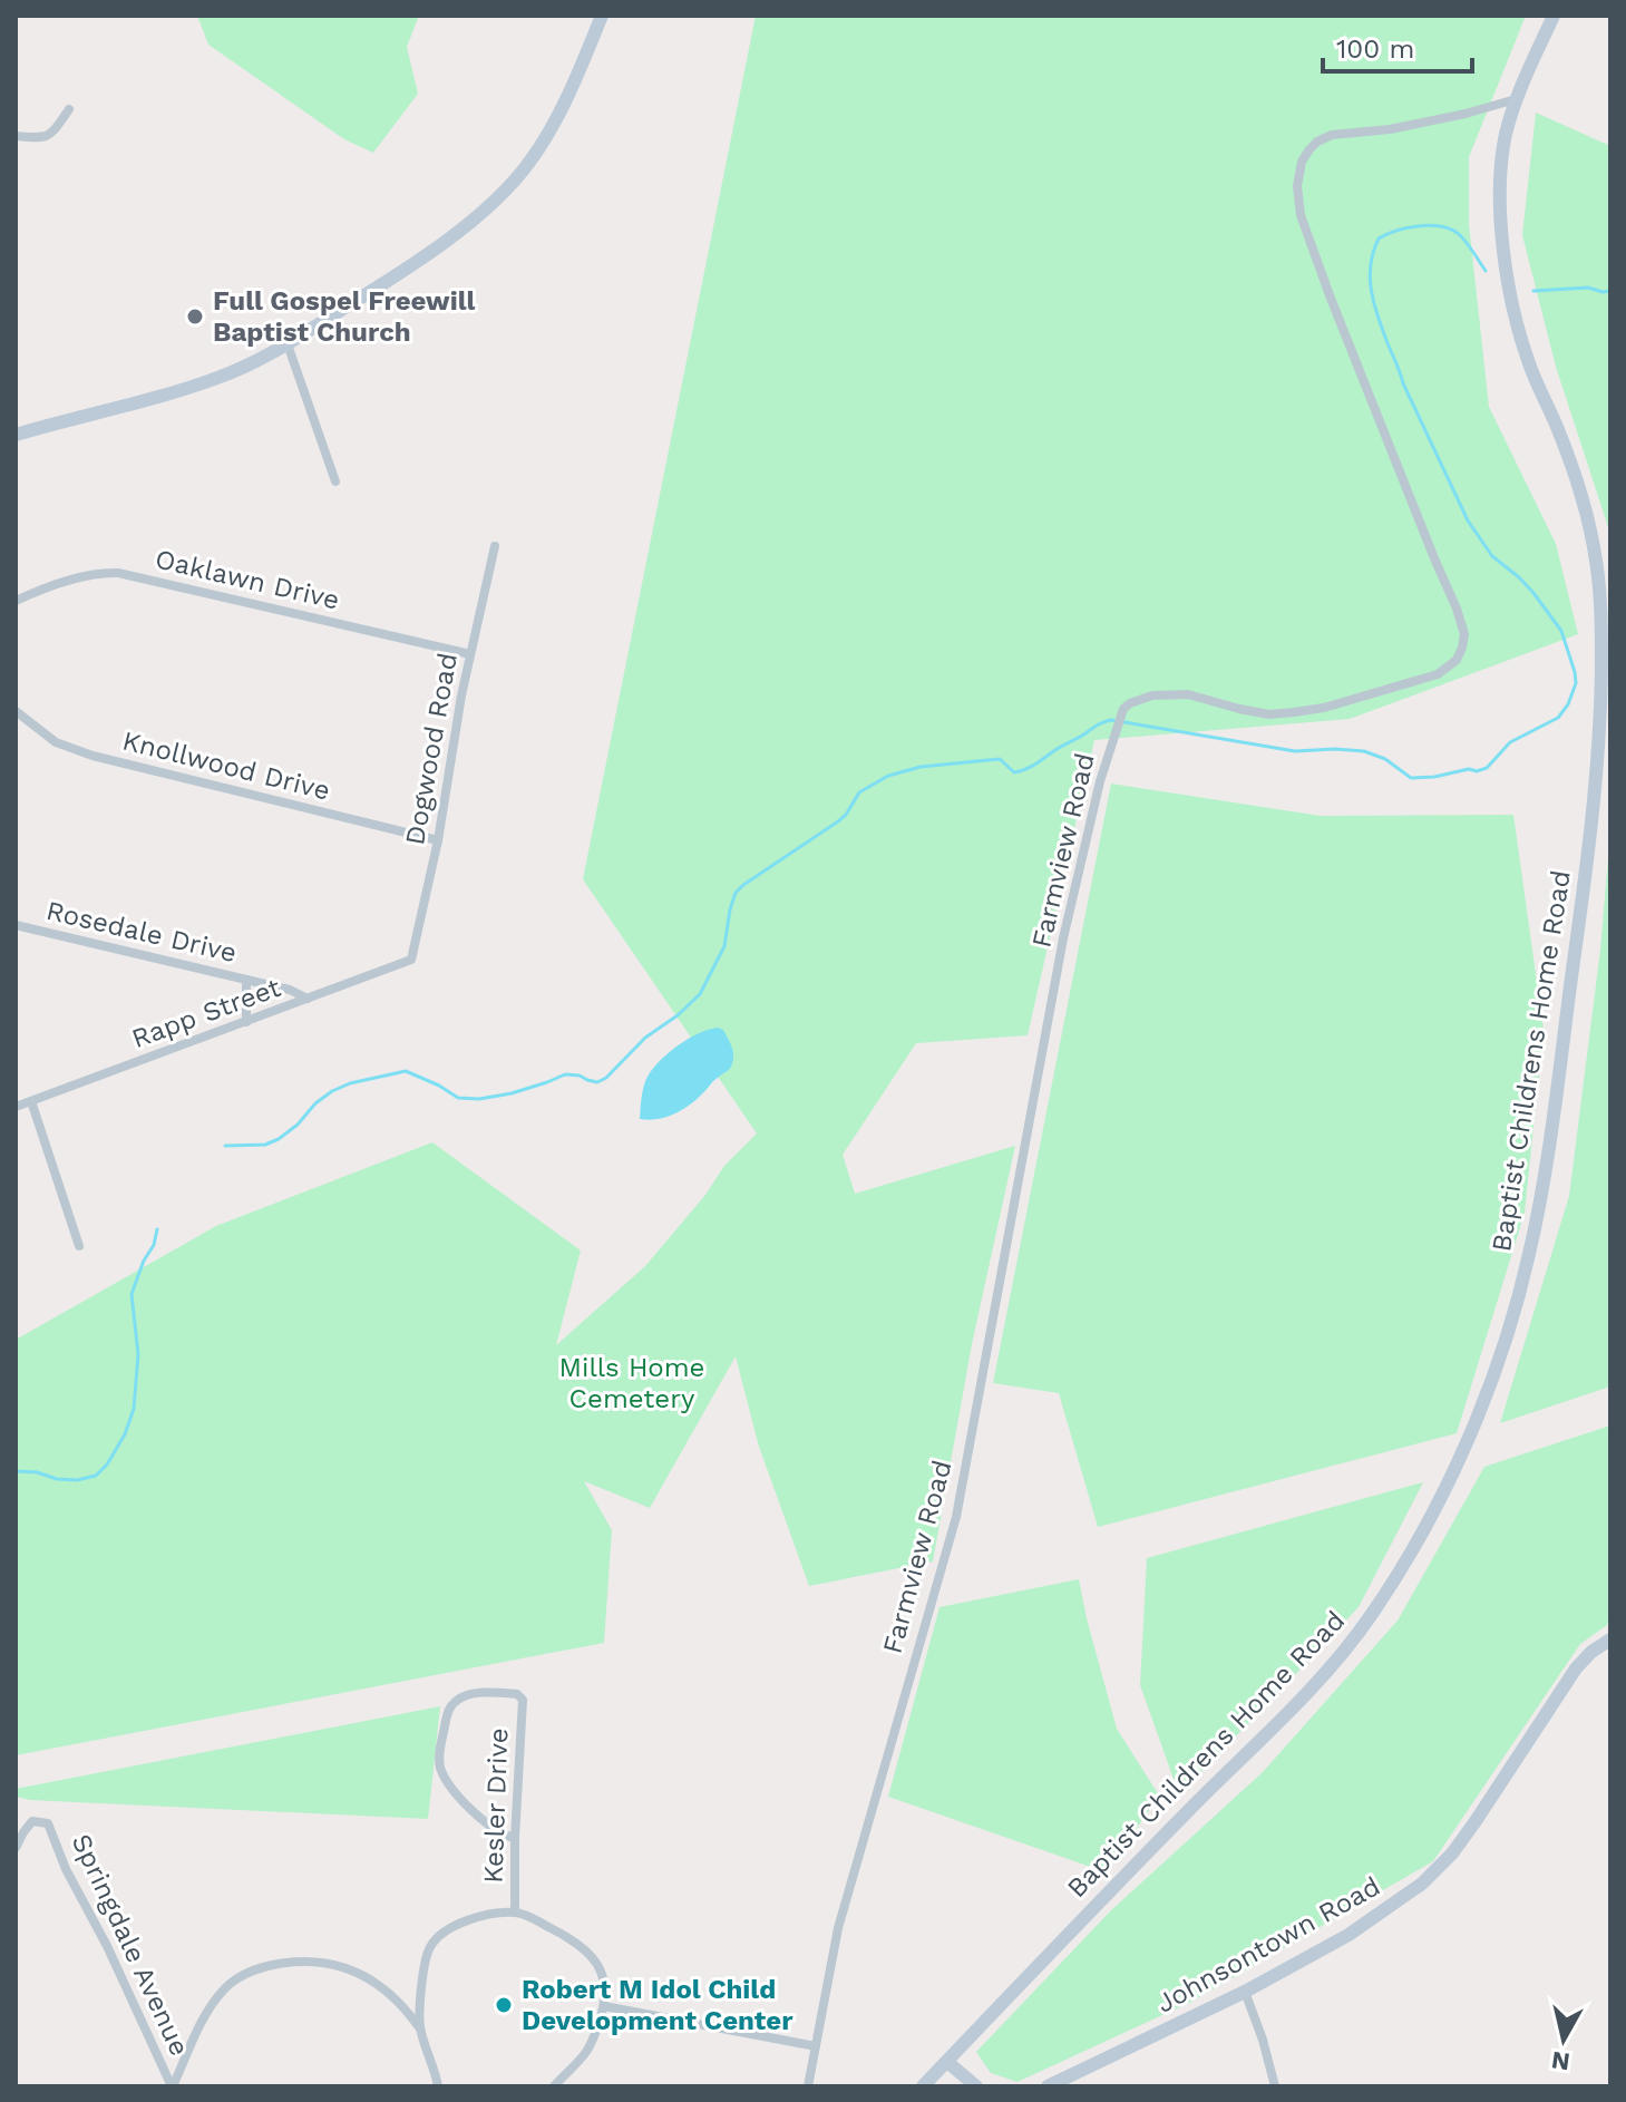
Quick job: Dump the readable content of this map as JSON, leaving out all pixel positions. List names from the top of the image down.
{
  "streets": {
    "street": [
      "Oaklawn Drive",
      "Dogwood Road",
      "Knollwood Drive",
      "Farmview Road",
      "Rosedale Drive",
      "Rapp Street",
      "Baptist Childrens Home Road",
      "Kesler Drive",
      "Springdale Avenue",
      "Johnsontown Road"
    ]
  },
  "crossings": [
    ["Oaklawn Drive", "Dogwood Road"],
    ["Dogwood Road", "Knollwood Drive"],
    ["Dogwood Road", "Rapp Street"],
    ["Farmview Road", "Baptist Childrens Home Road"],
    ["Rosedale Drive", "Rapp Street"]
  ],
  "parks": ["Mills Home Cemetery"],
  "places": ["Full Gospel Freewill Baptist Church", "Robert M Idol Child Development Center"],
  "scale_bar": "100 m",
  "north": "bottom"
}
